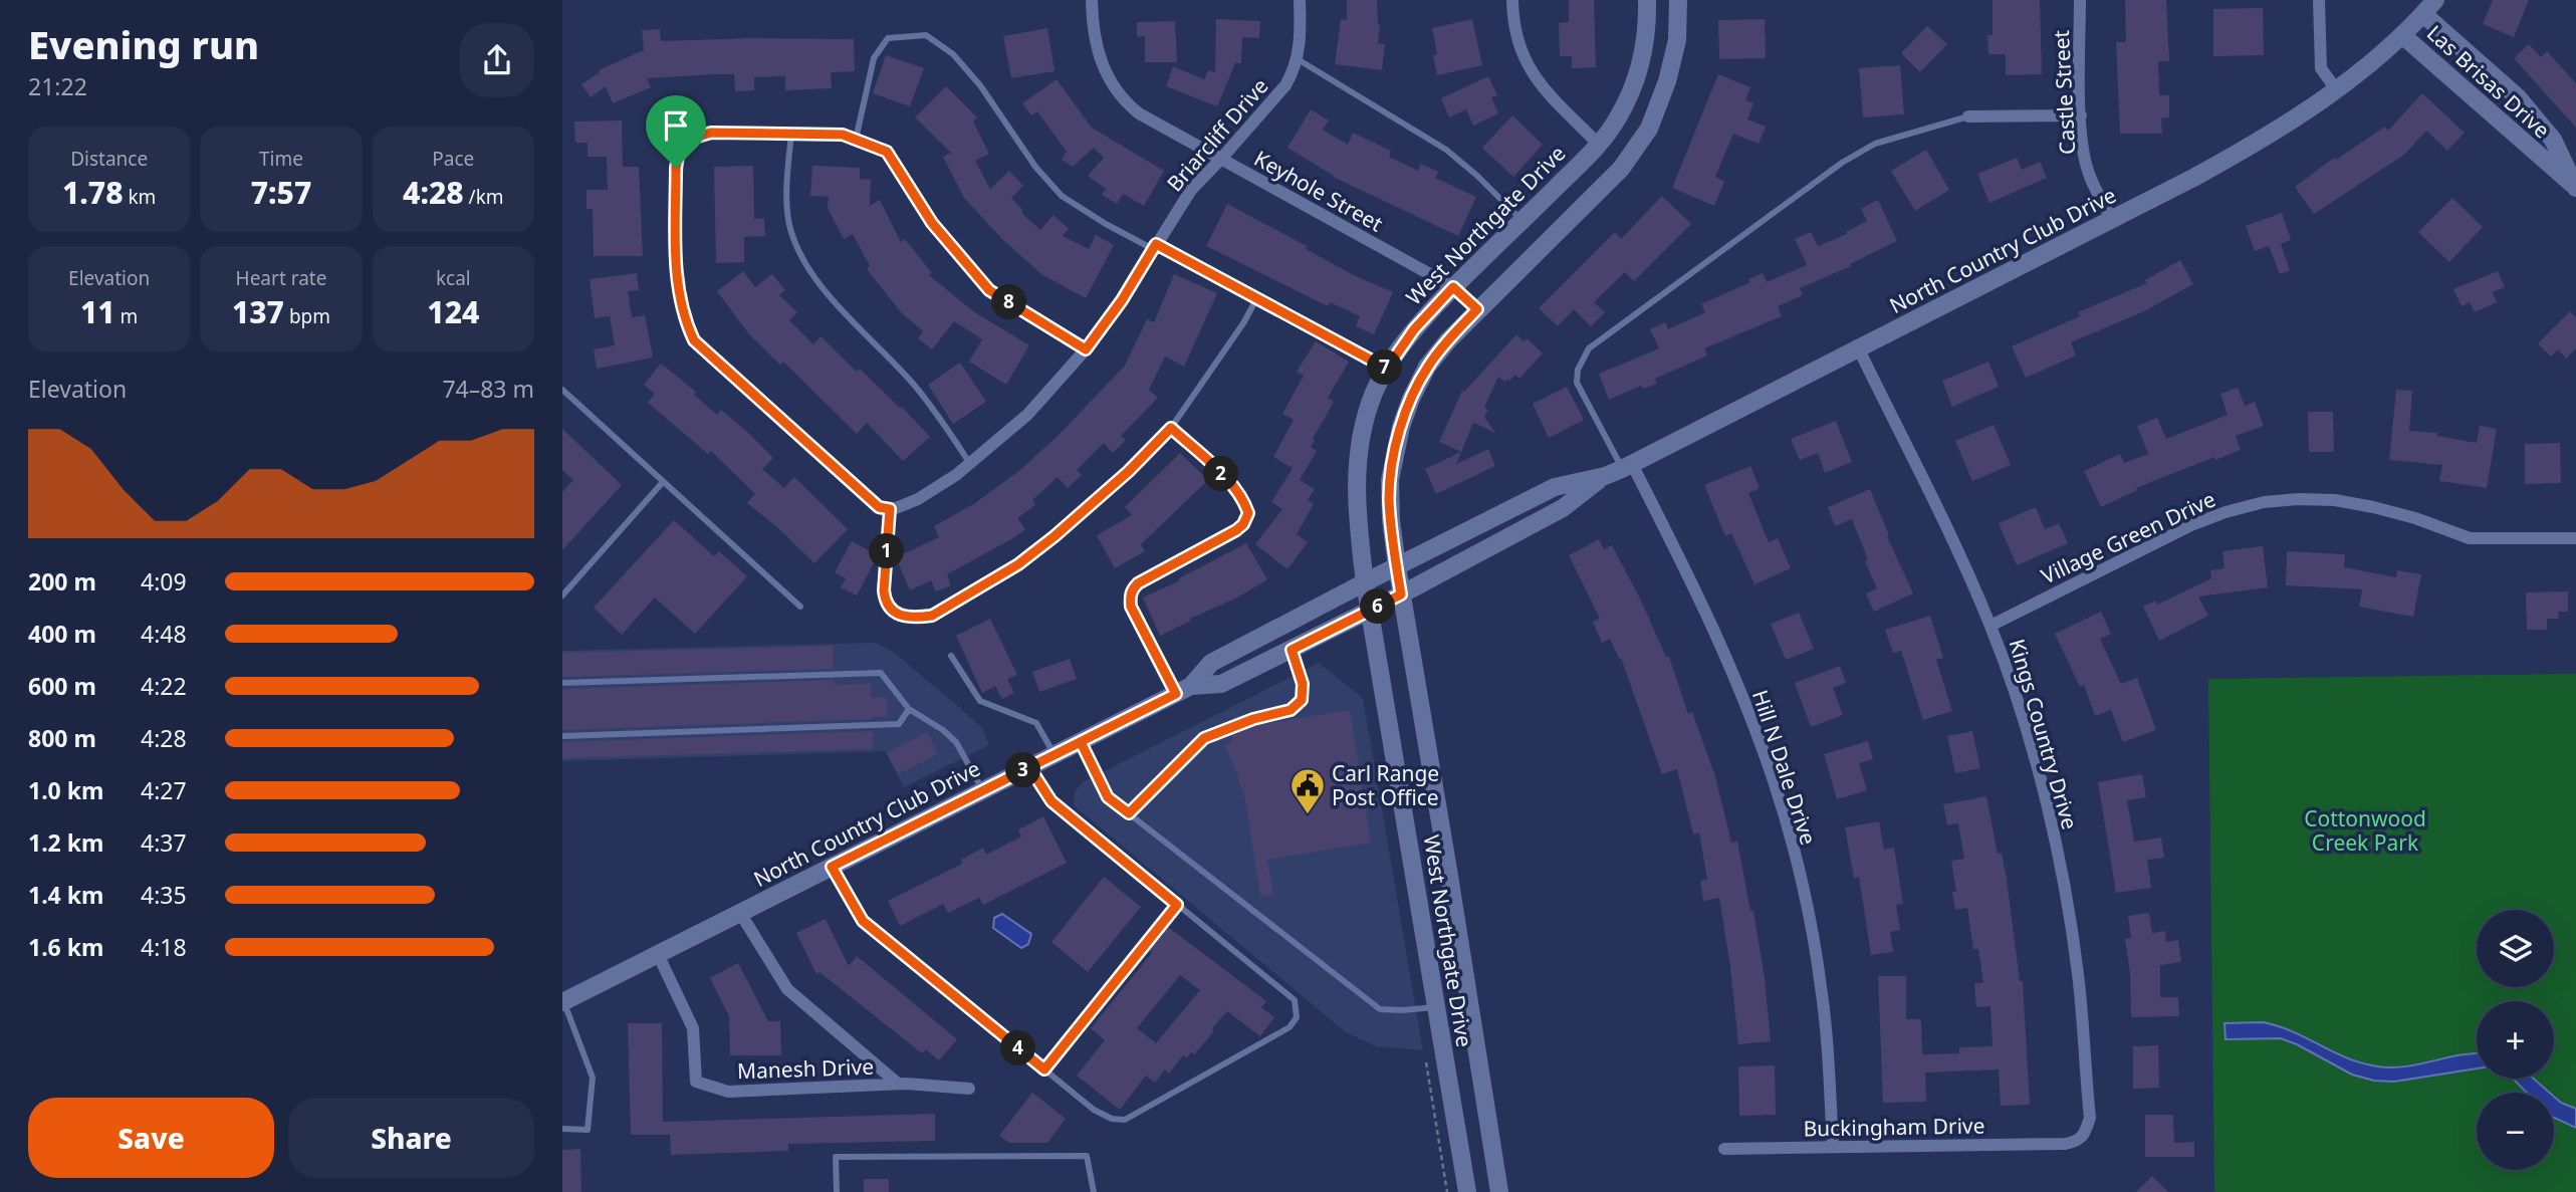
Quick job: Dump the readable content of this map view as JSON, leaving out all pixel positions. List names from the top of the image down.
{
  "streets": {
    "street": [
      "Las Brisas Drive",
      "Castle Street",
      "Briarcliff Drive",
      "Keyhole Street",
      "West Northgate Drive",
      "North Country Club Drive",
      "Village Green Drive",
      "Kings Country Drive",
      "Hill N Dale Drive",
      "Manesh Drive",
      "Buckingham Drive"
    ]
  },
  "crossings": [
    ["Las Brisas Drive", "North Country Club Drive"],
    ["Castle Street", "North Country Club Drive"],
    ["Briarcliff Drive", "Keyhole Street"],
    ["Keyhole Street", "West Northgate Drive"],
    ["West Northgate Drive", "North Country Club Drive"],
    ["North Country Club Drive", "Kings Country Drive"],
    ["North Country Club Drive", "Hill N Dale Drive"],
    ["North Country Club Drive", "Manesh Drive"],
    ["Village Green Drive", "Kings Country Drive"],
    ["Kings Country Drive", "Buckingham Drive"],
    ["Hill N Dale Drive", "Buckingham Drive"]
  ],
  "parks": ["Cottonwood Creek Park"],
  "places": {
    "public building": ["Carl Range Post Office"]
  },
  "page": {
    "heading": ["Evening run", "21:22"],
    "stats": [
      ["Distance", "1.78 km"],
      ["Time", "7:57"],
      ["Pace", "4:28 /km"],
      ["Elevation", "11 m"],
      ["Heart rate", "137 bpm"],
      ["kcal", "124"]
    ],
    "pins": [
      "8",
      "7",
      "2",
      "1",
      "6",
      "3",
      "4"
    ],
    "chart": ["Elevation", "74–83 m"],
    "list": [
      {
        "name": "200 m",
        "note": "4:09"
      },
      {
        "name": "400 m",
        "note": "4:48"
      },
      {
        "name": "600 m",
        "note": "4:22"
      },
      {
        "name": "800 m",
        "note": "4:28"
      },
      {
        "name": "1.0 km",
        "note": "4:27"
      },
      {
        "name": "1.2 km",
        "note": "4:37"
      },
      {
        "name": "1.4 km",
        "note": "4:35"
      },
      {
        "name": "1.6 km",
        "note": "4:18"
      }
    ],
    "map_buttons": ["+", "−"],
    "buttons": ["Save", "Share"]
  }
}
